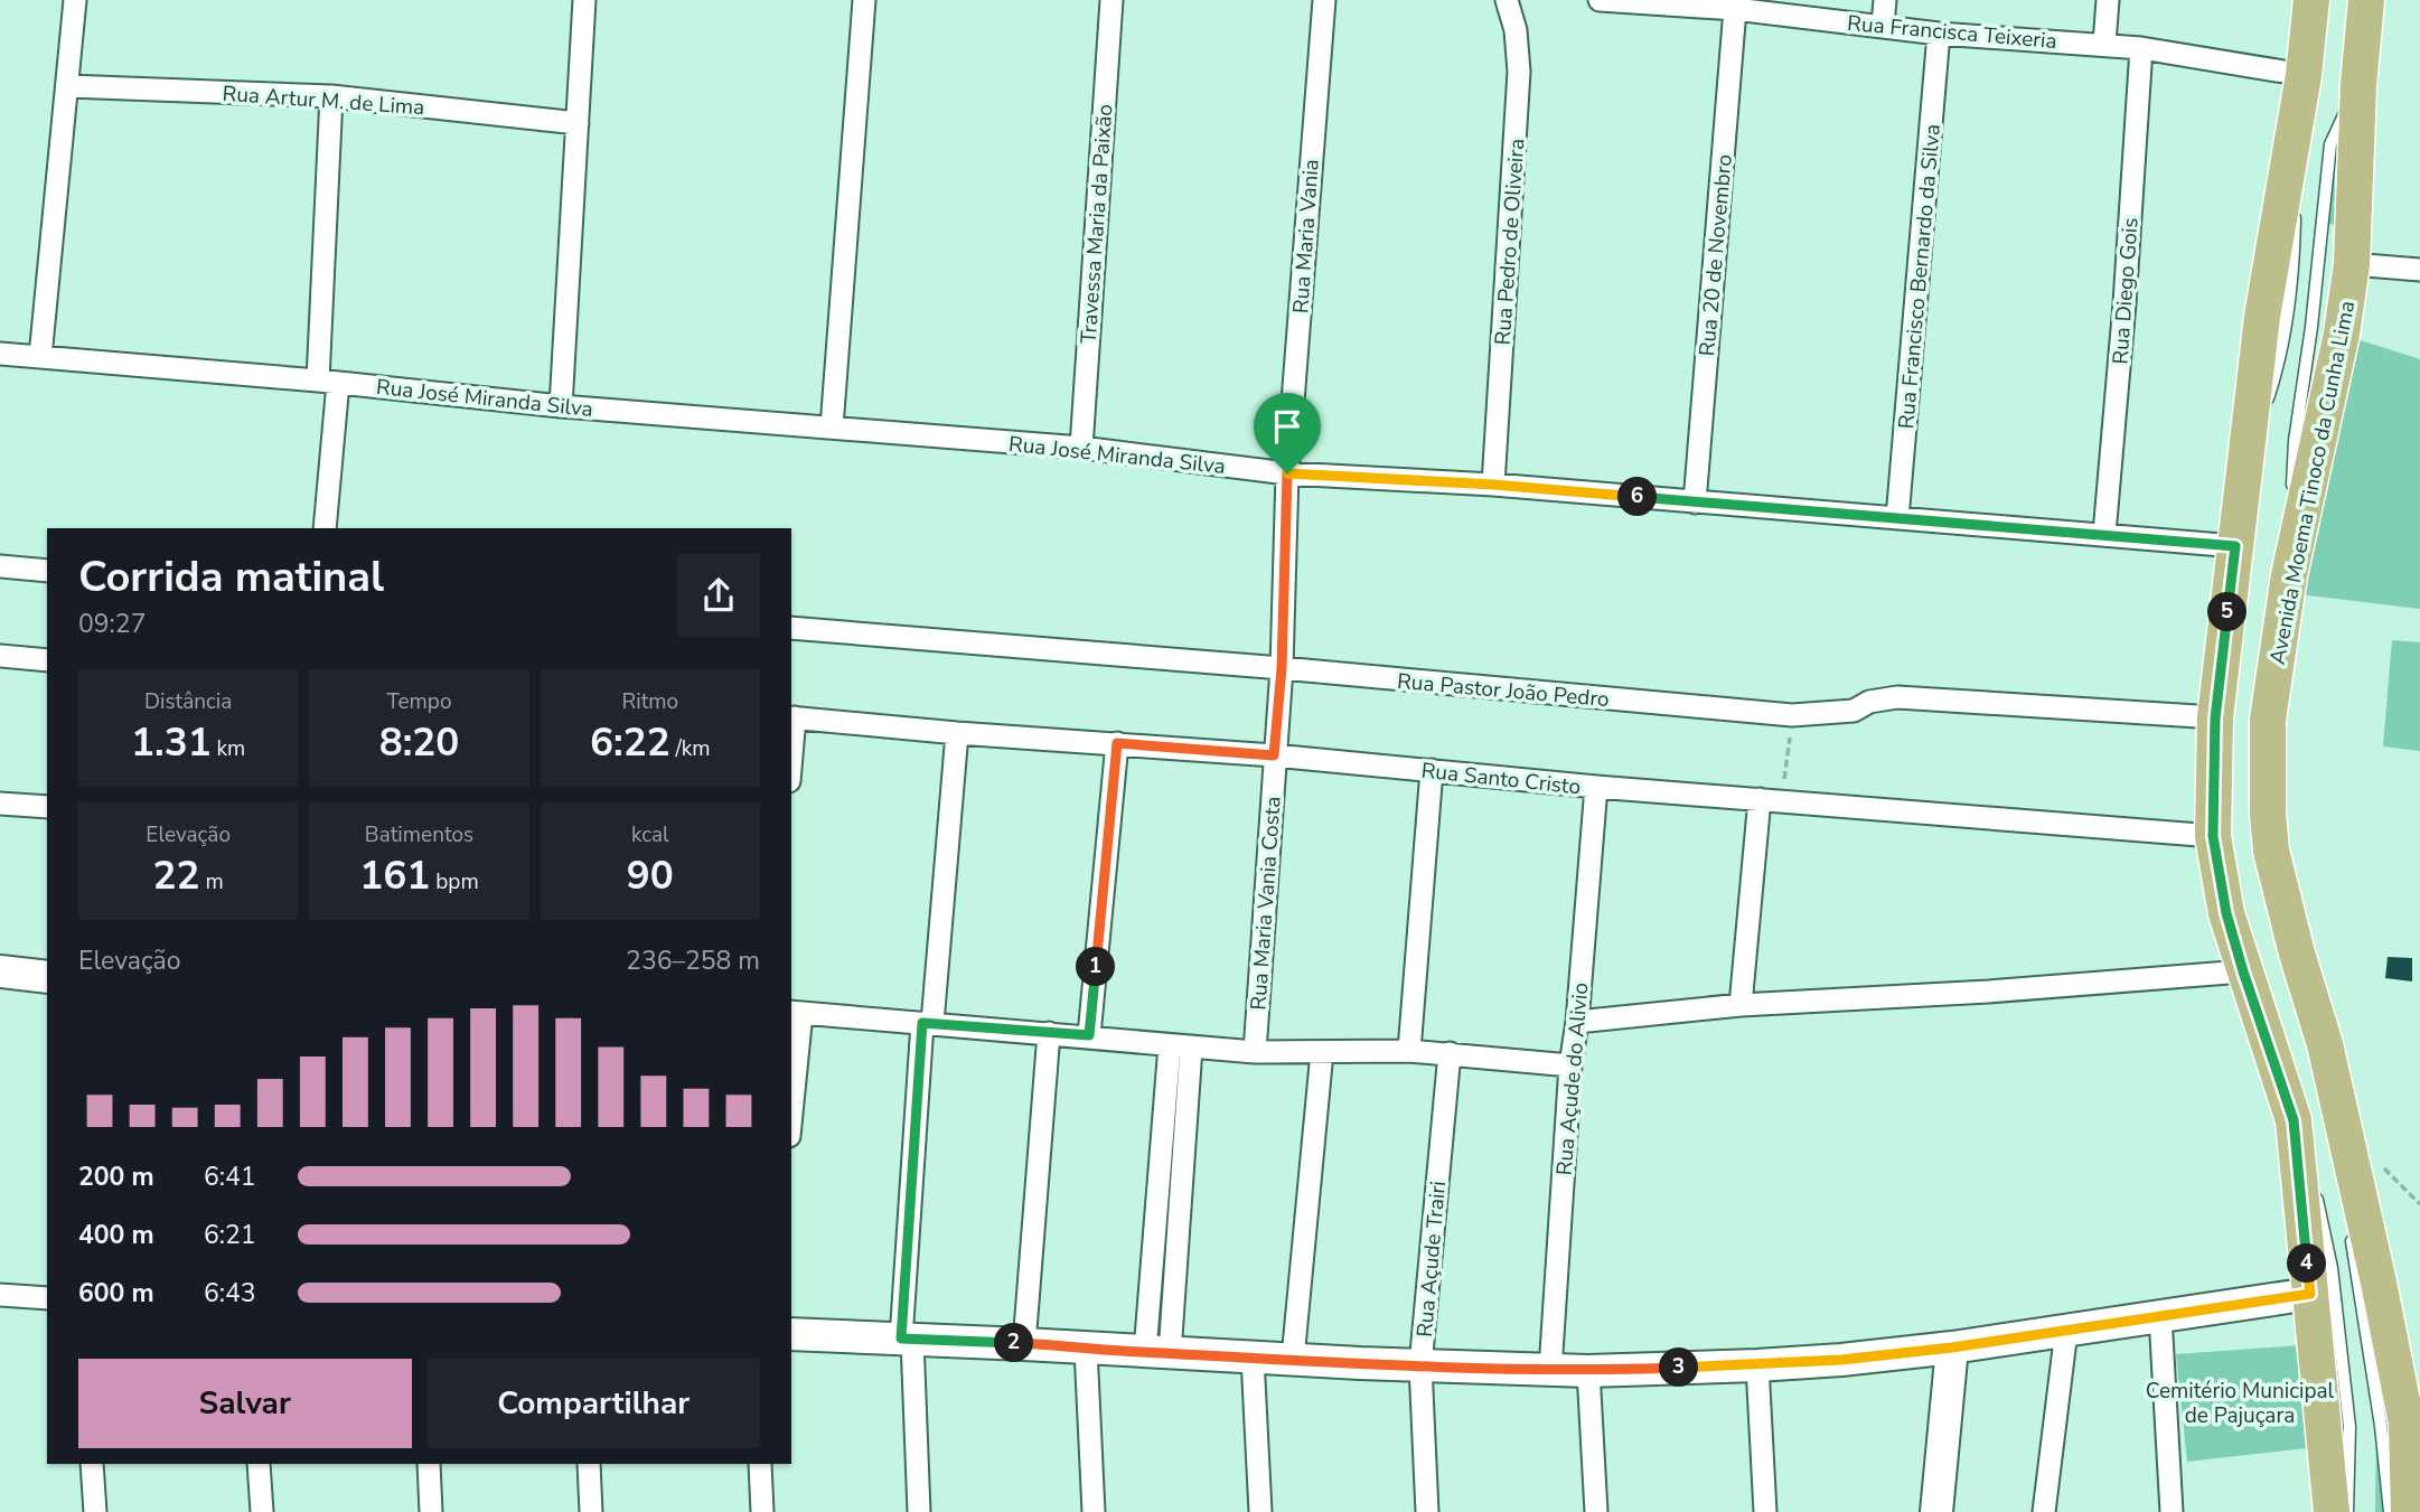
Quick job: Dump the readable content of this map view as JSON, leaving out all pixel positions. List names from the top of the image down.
{
  "streets": {
    "main road": ["Avenida Moema Tinoco da Cunha Lima"],
    "street": [
      "Rua Francisca Teixeria",
      "Rua Artur M. de Lima",
      "Travessa Maria da Paixão",
      "Rua Maria Vania",
      "Rua Pedro de Oliveira",
      "Rua 20 de Novembro",
      "Rua Francisco Bernardo da Silva",
      "Rua Diego Gois",
      "Rua José Miranda Silva",
      "Rua Pastor João Pedro",
      "Rua Santo Cristo",
      "Rua Maria Vania Costa",
      "Rua Açude do Alivio",
      "Rua Açude Trairi"
    ]
  },
  "crossings": [
    ["Rua Francisca Teixeria", "Rua 20 de Novembro"],
    ["Rua Francisca Teixeria", "Rua Francisco Bernardo da Silva"],
    ["Rua Francisca Teixeria", "Rua Diego Gois"],
    ["Travessa Maria da Paixão", "Rua José Miranda Silva"],
    ["Rua Maria Vania", "Rua José Miranda Silva"],
    ["Rua Maria Vania", "Rua Maria Vania Costa"],
    ["Rua Pedro de Oliveira", "Rua José Miranda Silva"],
    ["Rua 20 de Novembro", "Rua José Miranda Silva"],
    ["Rua Francisco Bernardo da Silva", "Rua José Miranda Silva"],
    ["Rua Diego Gois", "Rua José Miranda Silva"],
    ["Rua José Miranda Silva", "Rua Maria Vania Costa"],
    ["Rua Pastor João Pedro", "Rua Maria Vania Costa"],
    ["Rua Santo Cristo", "Rua Maria Vania Costa"],
    ["Rua Santo Cristo", "Rua Açude do Alivio"]
  ],
  "parks": ["Cemitério Municipal de Pajuçara"],
  "page": {
    "pins": [
      "6",
      "5",
      "1",
      "4",
      "2",
      "3"
    ],
    "heading": ["Corrida matinal", "09:27"],
    "stats": [
      ["Distância", "1.31 km"],
      ["Tempo", "8:20"],
      ["Ritmo", "6:22 /km"],
      ["Elevação", "22 m"],
      ["Batimentos", "161 bpm"],
      ["kcal", "90"]
    ],
    "chart": ["Elevação", "236–258 m"],
    "list": [
      {
        "name": "200 m",
        "note": "6:41"
      },
      {
        "name": "400 m",
        "note": "6:21"
      },
      {
        "name": "600 m",
        "note": "6:43"
      }
    ],
    "buttons": ["Salvar", "Compartilhar"]
  }
}
